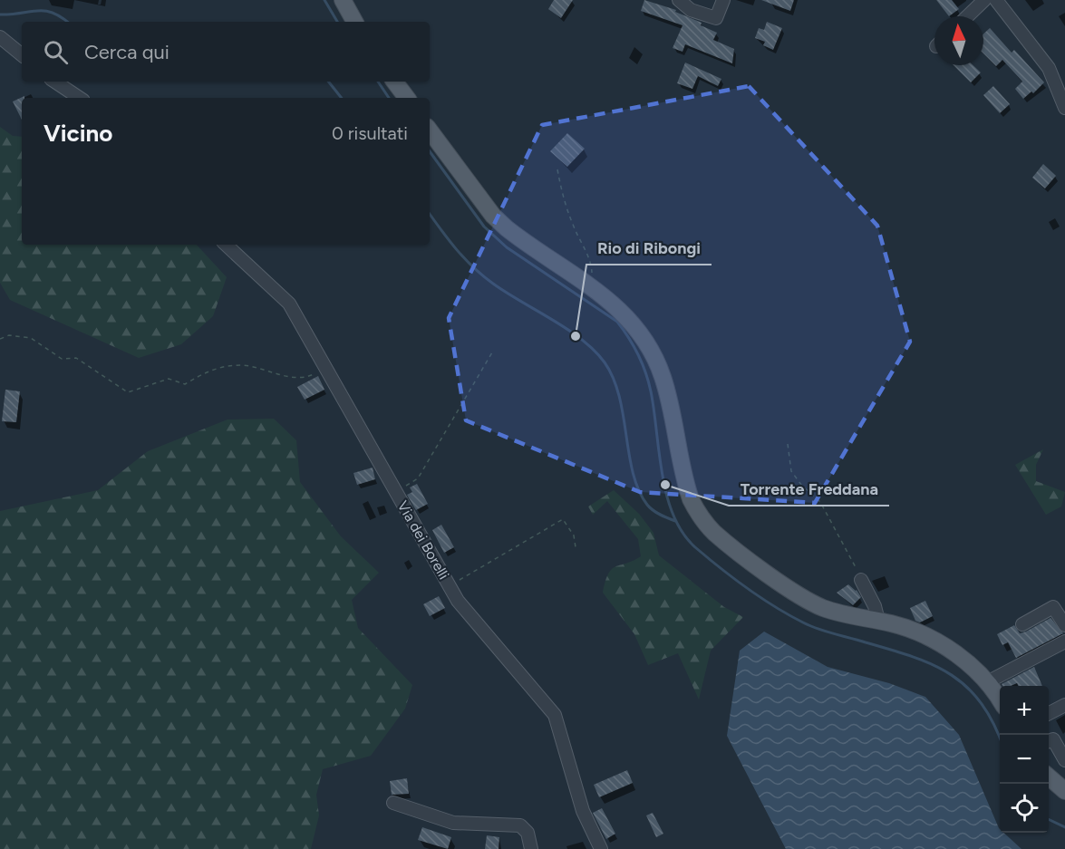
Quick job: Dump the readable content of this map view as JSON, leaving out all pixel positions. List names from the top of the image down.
{
  "streets": {
    "street": ["Via dei Borelli"]
  },
  "places": ["Rio di Ribongi", "Torrente Freddana"],
  "north": "top",
  "page": {
    "search": "Cerca qui",
    "heading": ["Vicino", "0 risultati"],
    "map_buttons": ["+", "−"]
  }
}
